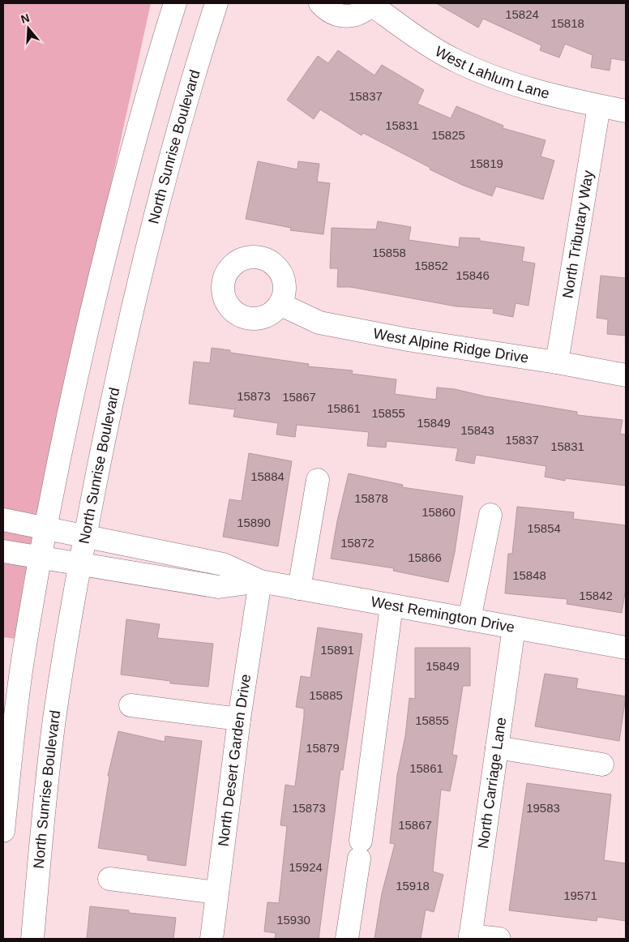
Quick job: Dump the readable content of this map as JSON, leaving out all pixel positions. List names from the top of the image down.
{
  "streets": {
    "street": [
      "West Lahlum Lane",
      "North Sunrise Boulevard",
      "North Tributary Way",
      "West Alpine Ridge Drive",
      "West Remington Drive",
      "North Desert Garden Drive",
      "North Carriage Lane"
    ]
  },
  "crossings": [
    ["West Lahlum Lane", "North Tributary Way"],
    ["North Sunrise Boulevard", "West Remington Drive"],
    ["North Tributary Way", "West Alpine Ridge Drive"],
    ["West Remington Drive", "North Desert Garden Drive"],
    ["West Remington Drive", "North Carriage Lane"]
  ],
  "house_numbers": [
    "15824",
    "15818",
    "15837",
    "15831",
    "15825",
    "15819",
    "15858",
    "15852",
    "15846",
    "15873",
    "15867",
    "15861",
    "15855",
    "15849",
    "15843",
    "15837",
    "15831",
    "15884",
    "15878",
    "15860",
    "15890",
    "15854",
    "15872",
    "15866",
    "15848",
    "15842",
    "15891",
    "15849",
    "15885",
    "15855",
    "15879",
    "15861",
    "15873",
    "19583",
    "15867",
    "15924",
    "15918",
    "19571",
    "15930"
  ],
  "north": "top"
}
